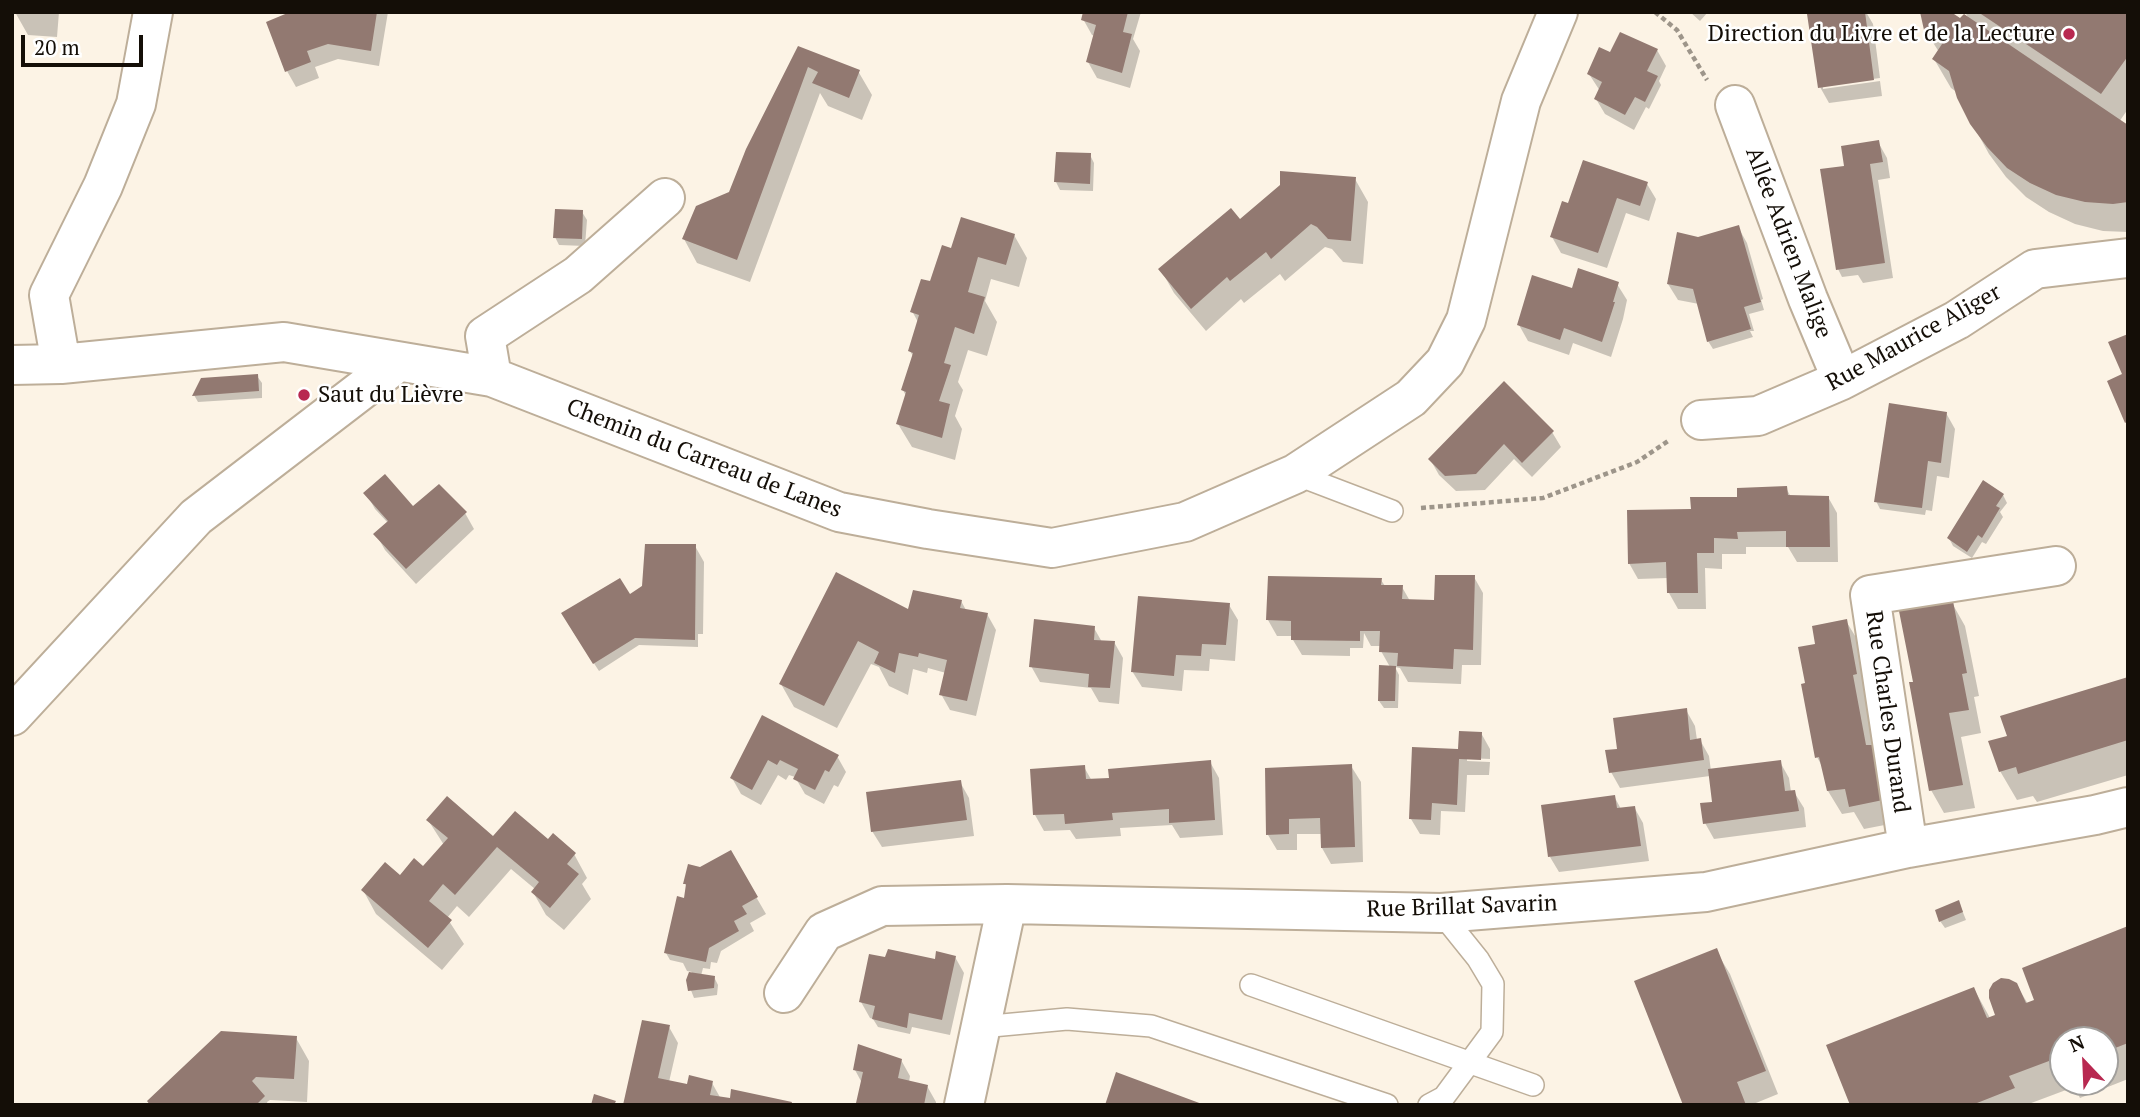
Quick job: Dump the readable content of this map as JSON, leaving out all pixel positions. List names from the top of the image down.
{
  "streets": {
    "street": [
      "Allée Adrien Malige",
      "Rue Maurice Aliger",
      "Chemin du Carreau de Lanes",
      "Rue Charles Durand",
      "Rue Brillat Savarin"
    ]
  },
  "crossings": [
    ["Allée Adrien Malige", "Rue Maurice Aliger"],
    ["Rue Charles Durand", "Rue Brillat Savarin"]
  ],
  "places": ["Direction du Livre et de la Lecture", "Saut du Lièvre"],
  "scale_bar": "20 m",
  "north": "top left"
}
